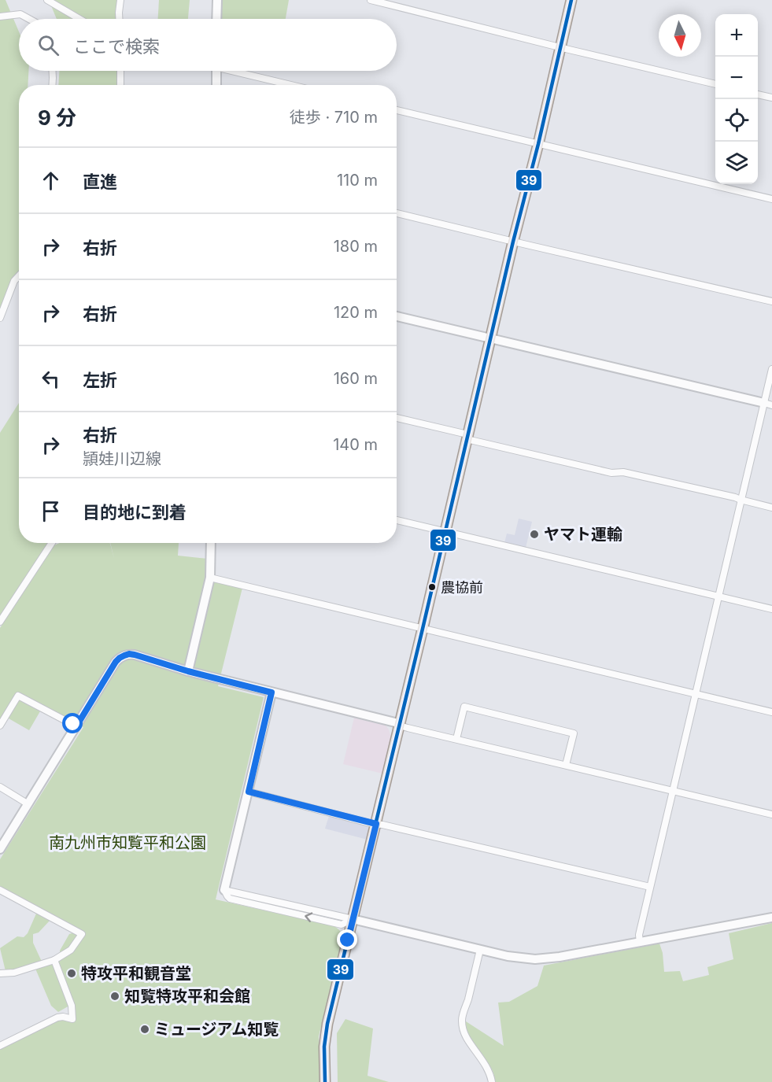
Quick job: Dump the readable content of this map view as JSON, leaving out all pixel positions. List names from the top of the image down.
{
  "parks": ["南九州市知覧平和公園"],
  "places": [
    "ヤマト運輸",
    "農協前",
    "特攻平和観音堂",
    "知覧特攻平和会館",
    "ミュージアム知覧"
  ],
  "lines": ["transit line 39"],
  "north": "bottom",
  "page": {
    "map_buttons": ["+", "−"],
    "search": "ここで検索",
    "heading": ["9 分", "徒歩 · 710 m"],
    "list": [
      ["直進", "110 m"],
      ["右折", "180 m"],
      ["右折", "120 m"],
      ["左折", "160 m"],
      ["右折", "頴娃川辺線", "140 m"],
      "目的地に到着"
    ]
  }
}
